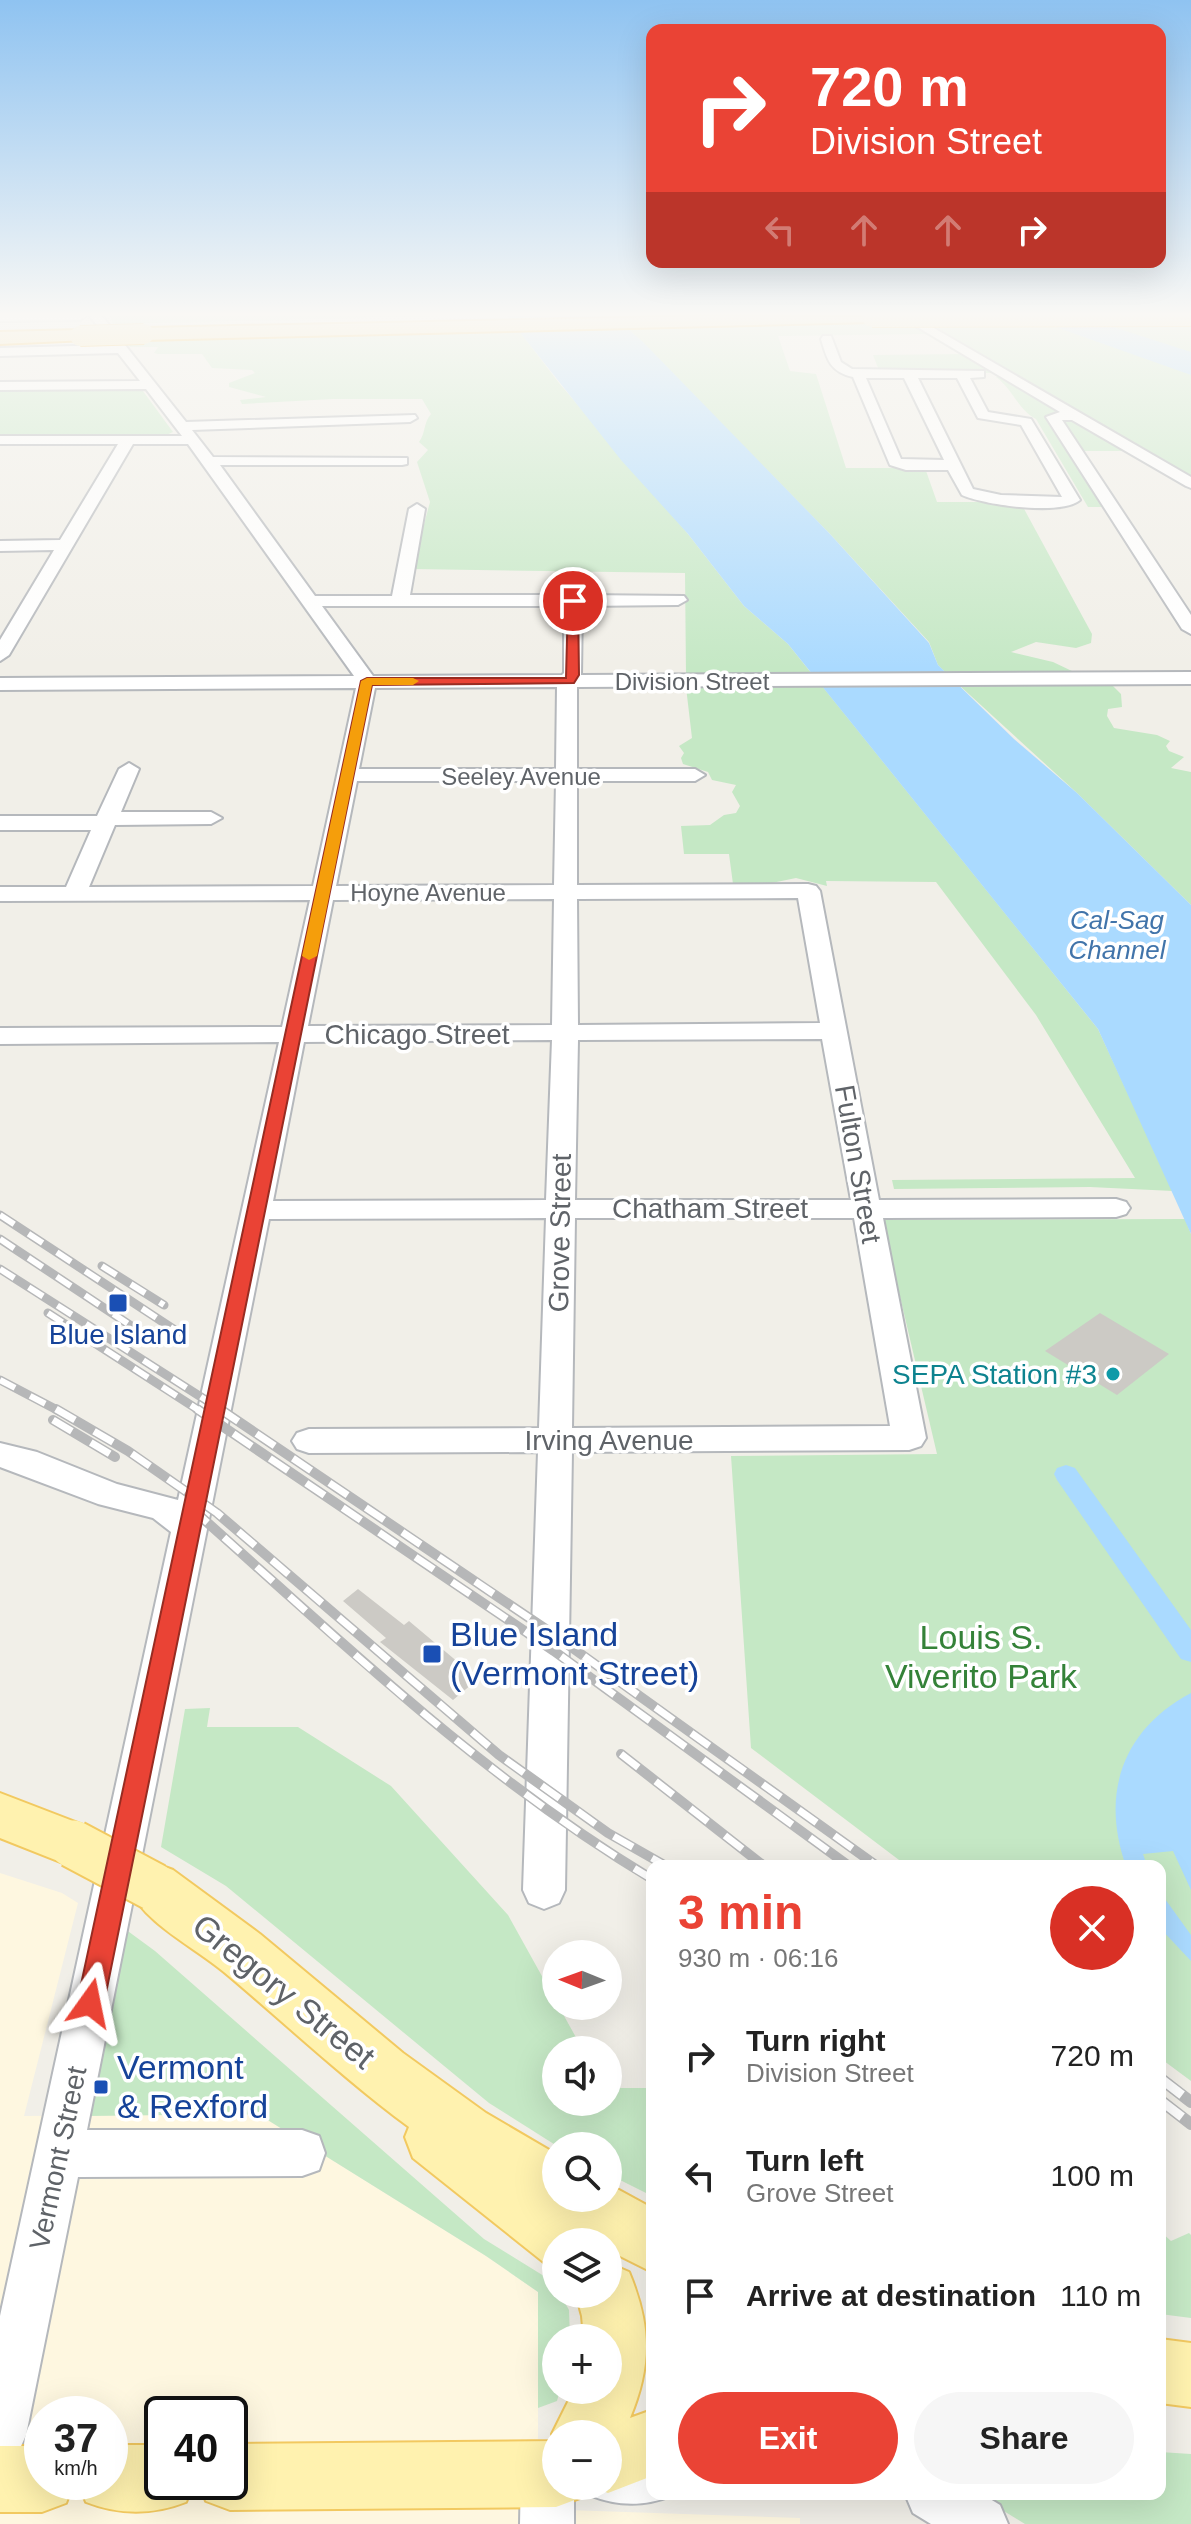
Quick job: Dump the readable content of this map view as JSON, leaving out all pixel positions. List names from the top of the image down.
{
  "streets": {
    "main road": ["Gregory Street"],
    "street": [
      "Division Street",
      "Seeley Avenue",
      "Hoyne Avenue",
      "Chicago Street",
      "Fulton Street",
      "Chatham Street",
      "Grove Street",
      "Irving Avenue",
      "Vermont Street"
    ]
  },
  "crossings": [
    ["Division Street", "Grove Street"],
    ["Division Street", "Vermont Street"],
    ["Seeley Avenue", "Grove Street"],
    ["Seeley Avenue", "Vermont Street"],
    ["Hoyne Avenue", "Fulton Street"],
    ["Hoyne Avenue", "Grove Street"],
    ["Hoyne Avenue", "Vermont Street"],
    ["Chicago Street", "Fulton Street"],
    ["Chicago Street", "Grove Street"],
    ["Chicago Street", "Vermont Street"],
    ["Fulton Street", "Chatham Street"],
    ["Fulton Street", "Irving Avenue"],
    ["Chatham Street", "Grove Street"],
    ["Chatham Street", "Vermont Street"],
    ["Grove Street", "Irving Avenue"]
  ],
  "water": ["Cal-Sag Channel"],
  "parks": ["Louis S. Viverito Park"],
  "places": {
    "transit": ["Blue Island", "Blue Island (Vermont Street)", "Vermont & Rexford"],
    "other": ["SEPA Station #3"]
  },
  "north": "left",
  "page": {
    "turn": ["720 m", "Division Street"],
    "heading": ["3 min", "930 m · 06:16"],
    "map_buttons": ["+", "−"],
    "list": [
      {
        "name": "Turn right",
        "note": "Division Street",
        "value": "720 m"
      },
      {
        "name": "Turn left",
        "note": "Grove Street",
        "value": "100 m"
      },
      {
        "name": "Arrive at destination",
        "value": "110 m"
      }
    ],
    "buttons": ["Exit", "Share"],
    "speed": "37 km/h",
    "limit": "40"
  }
}
